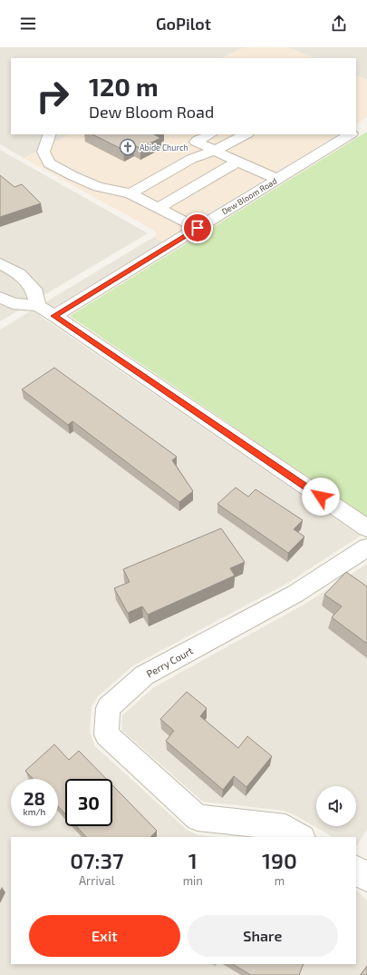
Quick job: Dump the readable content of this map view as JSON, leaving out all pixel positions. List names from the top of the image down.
{
  "streets": {
    "street": ["Dew Bloom Road", "Perry Court"]
  },
  "places": {
    "church": ["Abide Church"]
  },
  "page": {
    "header": "GoPilot",
    "turn": ["120 m", "Dew Bloom Road"],
    "speed": "28 km/h",
    "limit": "30",
    "eta": [
      "07:37",
      "Arrival",
      "1",
      "min",
      "190",
      "m"
    ],
    "buttons": ["Exit", "Share"]
  }
}
